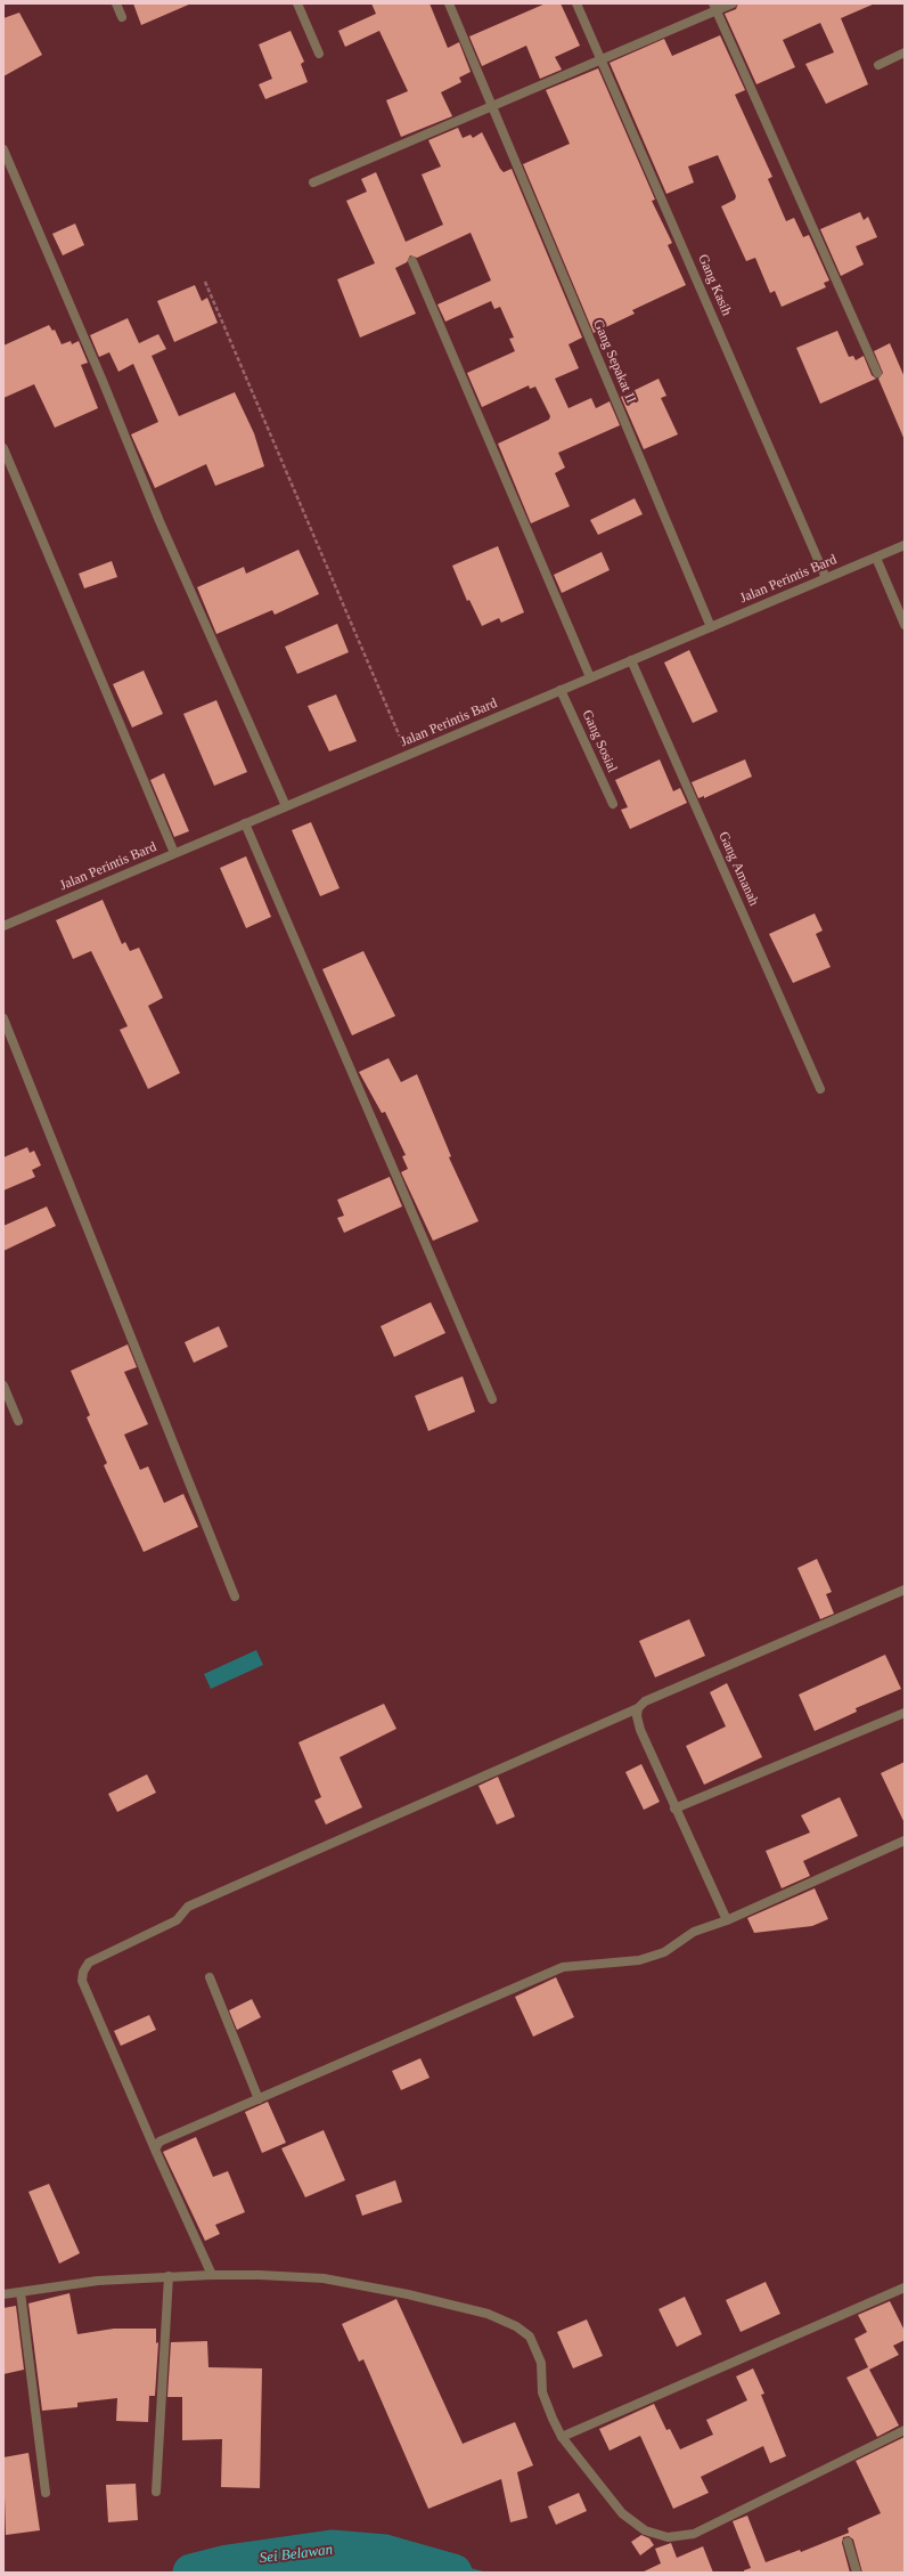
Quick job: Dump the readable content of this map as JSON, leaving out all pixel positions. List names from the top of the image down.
{
  "streets": {
    "street": [
      "Gang Kasih",
      "Gang Sepakat II",
      "Jalan Perintis Bard",
      "Gang Sosial",
      "Gang Amanah"
    ]
  },
  "crossings": [
    ["Gang Kasih", "Jalan Perintis Bard"],
    ["Gang Sepakat II", "Jalan Perintis Bard"],
    ["Jalan Perintis Bard", "Gang Sosial"],
    ["Jalan Perintis Bard", "Gang Amanah"]
  ],
  "water": ["Sei Belawan"]
}
